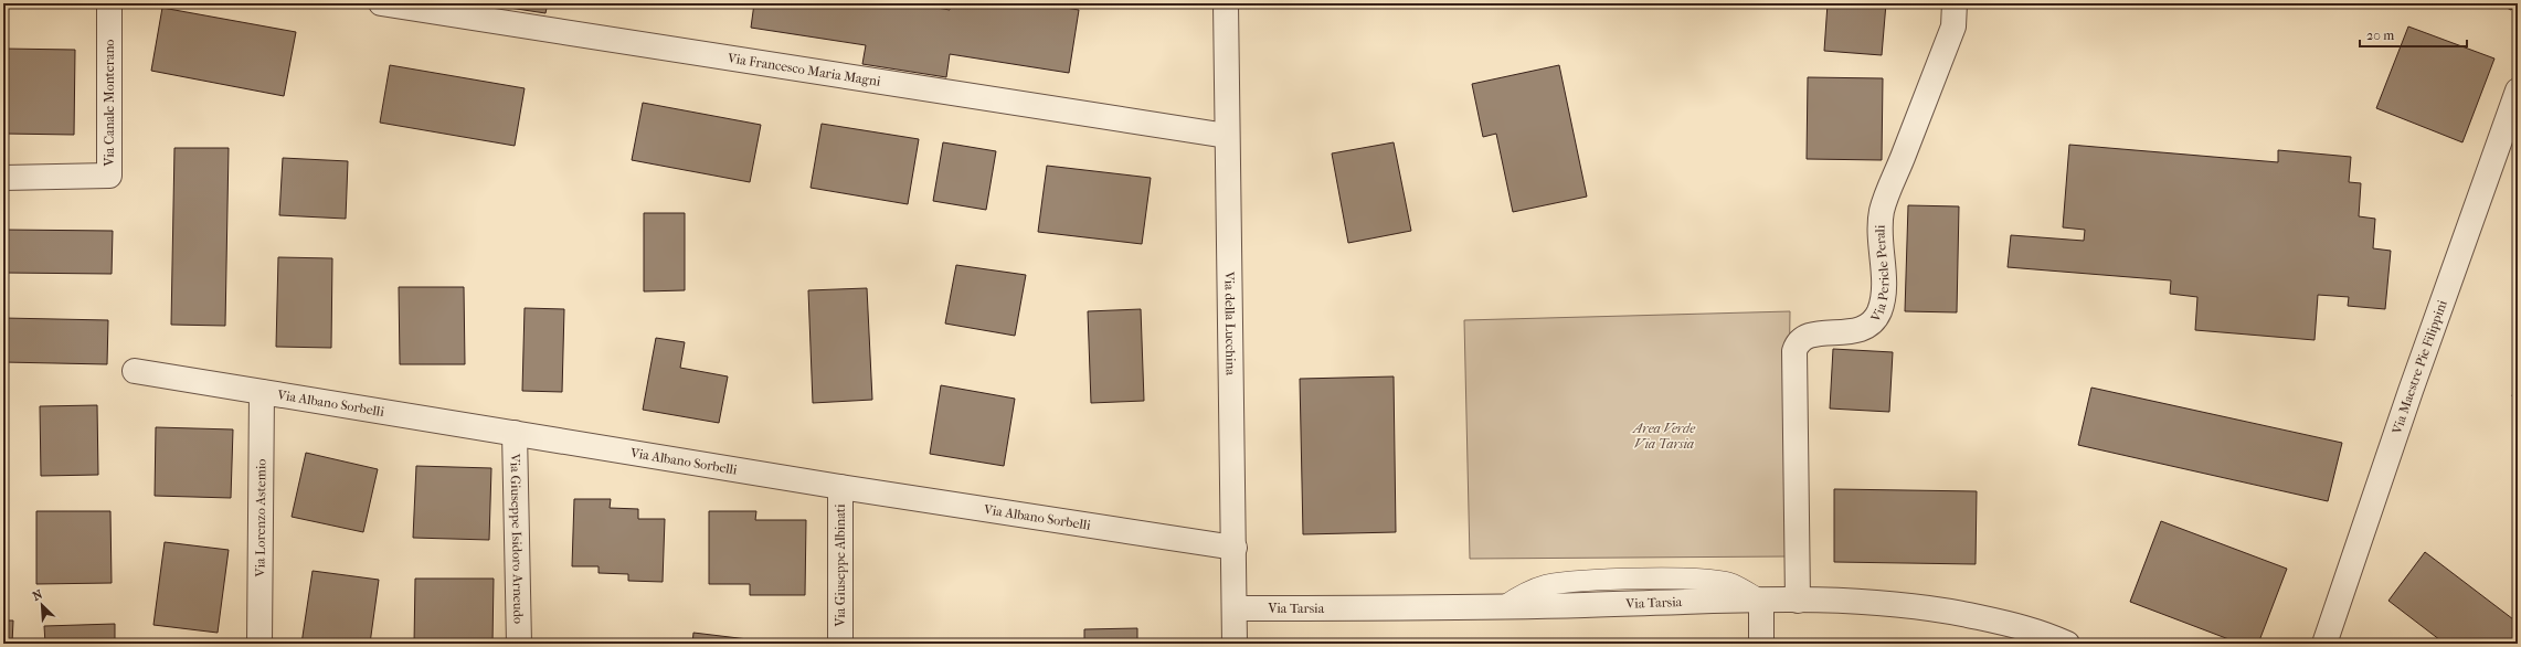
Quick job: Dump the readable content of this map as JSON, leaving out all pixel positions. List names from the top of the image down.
{
  "streets": {
    "street": [
      "Via Francesco Maria Magni",
      "Via Canale Monterano",
      "Via Pericle Perali",
      "Via della Lucchina",
      "Via Maestre Pie Filippini",
      "Via Albano Sorbelli",
      "Via Lorenzo Astemio",
      "Via Giuseppe Isidoro Arneudo",
      "Via Giuseppe Albinati",
      "Via Tarsia"
    ]
  },
  "crossings": [
    ["Via Francesco Maria Magni", "Via della Lucchina"],
    ["Via Pericle Perali", "Via Tarsia"],
    ["Via della Lucchina", "Via Albano Sorbelli"],
    ["Via della Lucchina", "Via Tarsia"],
    ["Via Albano Sorbelli", "Via Lorenzo Astemio"],
    ["Via Albano Sorbelli", "Via Giuseppe Isidoro Arneudo"],
    ["Via Albano Sorbelli", "Via Giuseppe Albinati"]
  ],
  "parks": ["Area Verde Via Tarsia"],
  "scale_bar": "20 m",
  "north": "top left"
}
